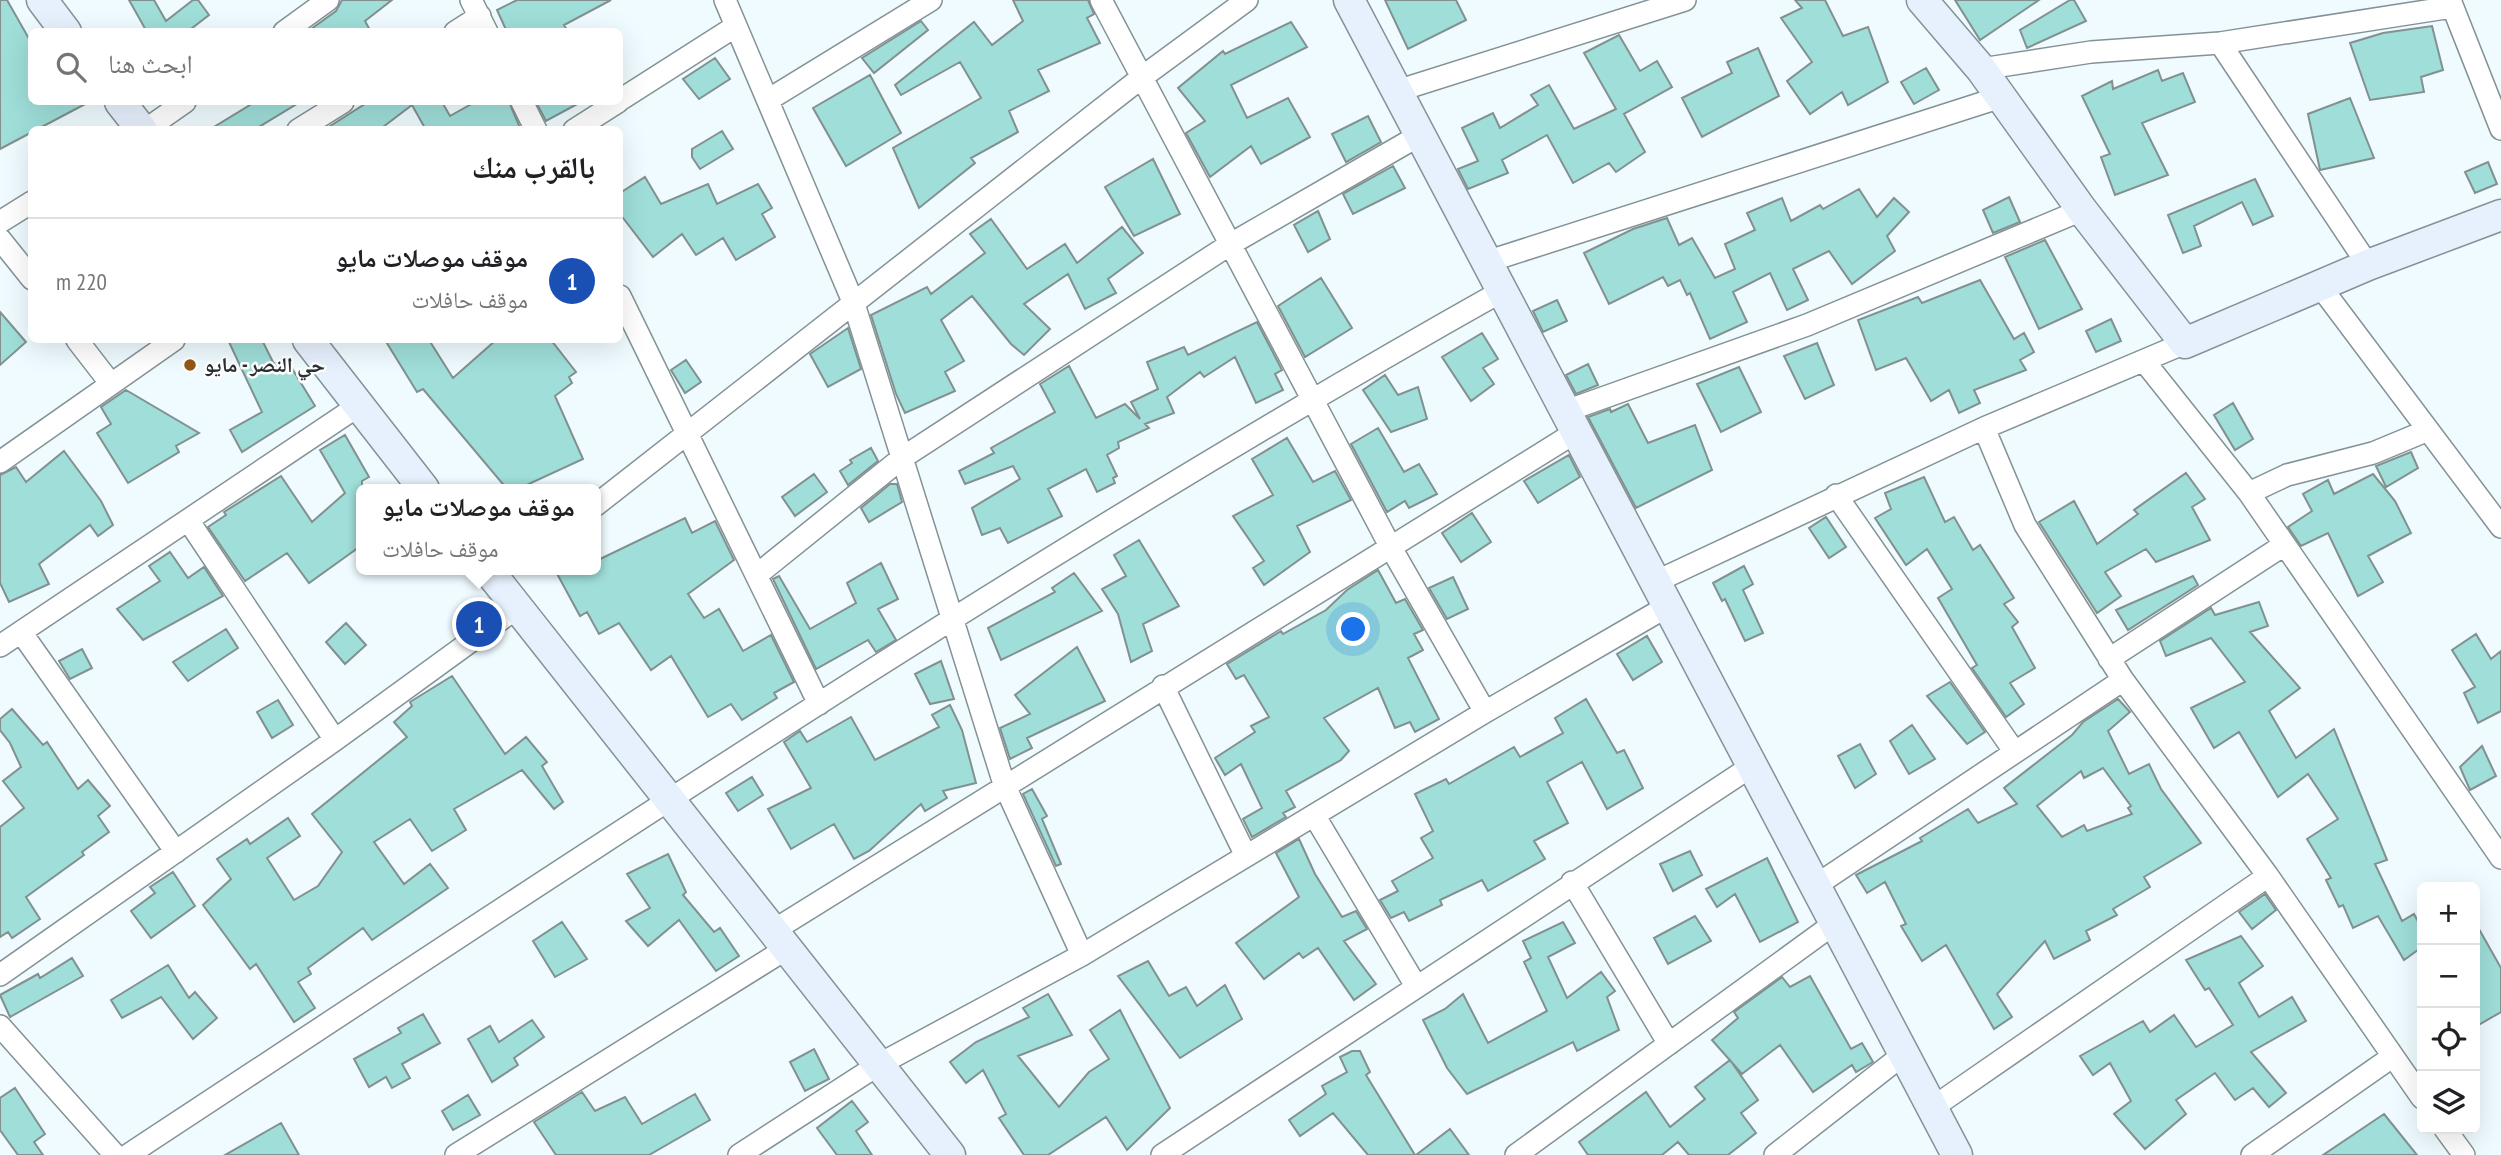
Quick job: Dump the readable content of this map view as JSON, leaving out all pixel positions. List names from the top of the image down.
{
  "places": ["حي النصر - مايو"],
  "page": {
    "search": "ابحث هنا",
    "heading": "بالقرب منك",
    "list": [
      {
        "mark": "1",
        "name": "موقف موصلات مايو",
        "note": "موقف حافلات",
        "value": "220 m"
      }
    ],
    "popup": ["موقف موصلات مايو", "موقف حافلات"],
    "pins": "1",
    "map_buttons": ["+", "−"]
  }
}
